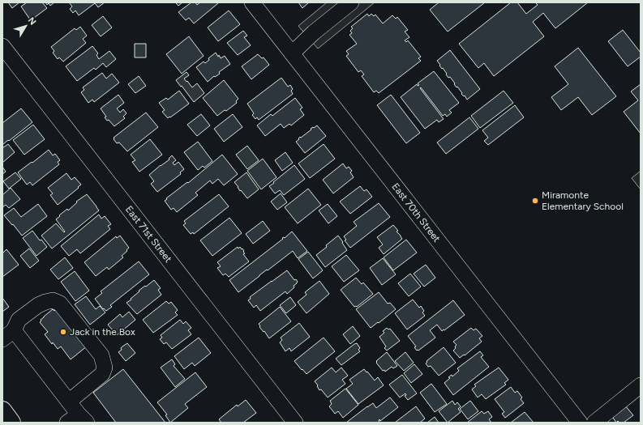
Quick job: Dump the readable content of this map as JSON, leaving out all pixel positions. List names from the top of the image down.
{
  "streets": {
    "street": ["East 70th Street", "East 71st Street"]
  },
  "places": ["Miramonte Elementary School", "Jack in the Box"],
  "north": "top right"
}
